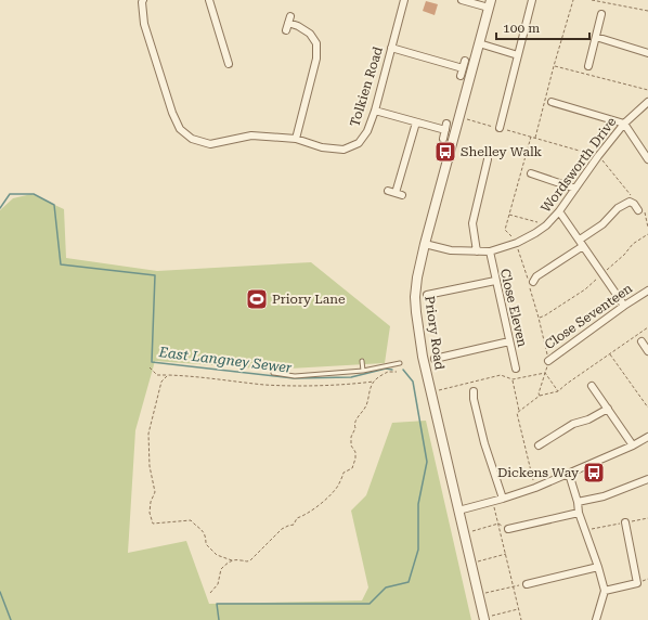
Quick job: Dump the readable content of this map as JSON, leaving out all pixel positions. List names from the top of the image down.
{
  "streets": {
    "street": [
      "Tolkien Road",
      "Wordsworth Drive",
      "Close Eleven",
      "Close Seventeen",
      "Priory Road"
    ]
  },
  "crossings": [
    ["Wordsworth Drive", "Close Eleven"],
    ["Wordsworth Drive", "Priory Road"]
  ],
  "water": ["East Langney Sewer"],
  "places": {
    "bus stop": ["Shelley Walk", "Dickens Way"],
    "sports": ["Priory Lane"]
  },
  "scale_bar": "100 m"
}
